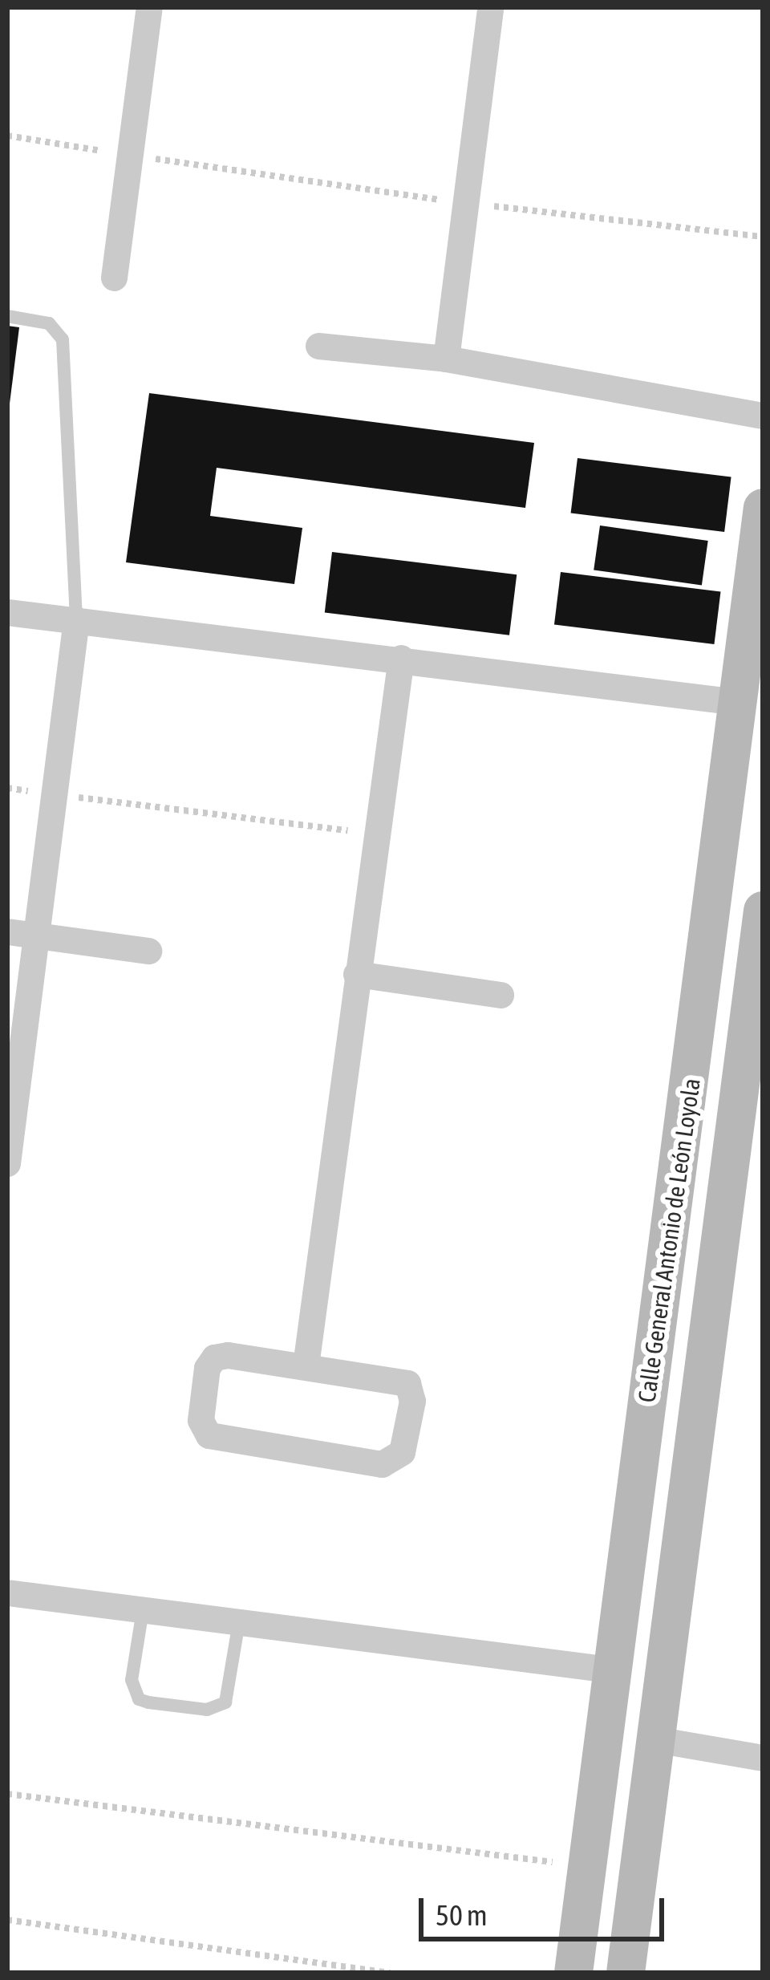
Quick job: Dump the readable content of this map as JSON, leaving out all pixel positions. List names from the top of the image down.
{
  "streets": {
    "street": ["Calle General Antonio de León Loyola"]
  },
  "scale_bar": "50 m"
}
